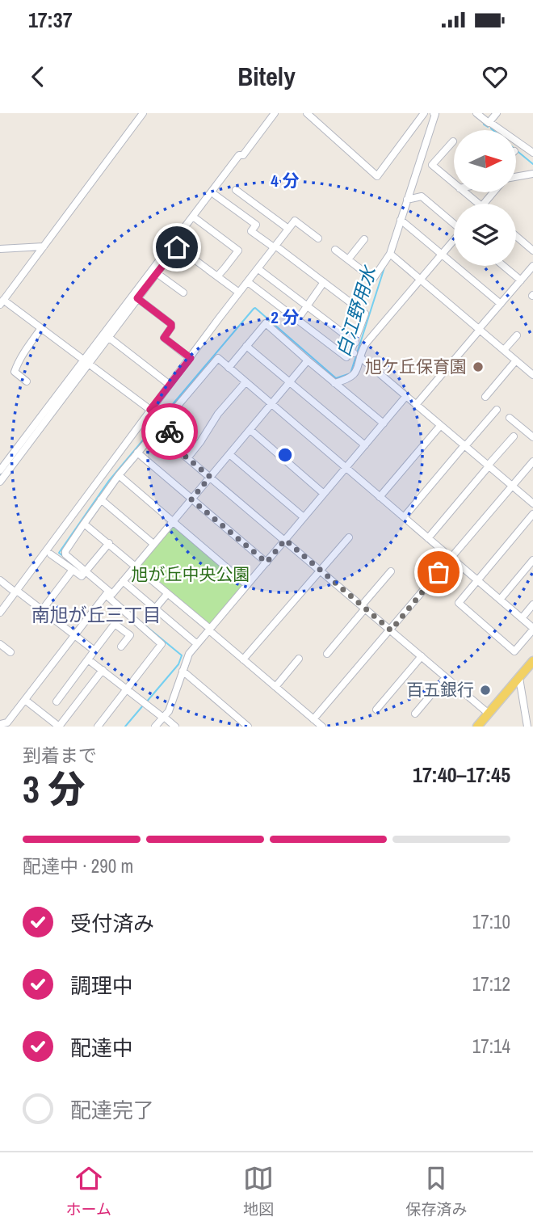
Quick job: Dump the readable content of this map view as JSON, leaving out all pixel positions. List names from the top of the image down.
{
  "districts": ["南旭が丘三丁目"],
  "water": ["白江野用水"],
  "parks": ["旭が丘中央公園"],
  "places": ["旭ケ丘保育園", "百五銀行"],
  "north": "right",
  "page": {
    "status": "17:37",
    "header": "Bitely",
    "heading": ["3 分", "到着まで", "17:40–17:45"],
    "bar": "配達中 · 290 m",
    "list": [
      ["受付済み", "17:10"],
      ["調理中", "17:12"],
      ["配達中", "17:14"],
      "配達完了"
    ],
    "tabs": ["ホーム", "地図", "保存済み"]
  },
  "rings": ["4 分", "2 分"]
}
